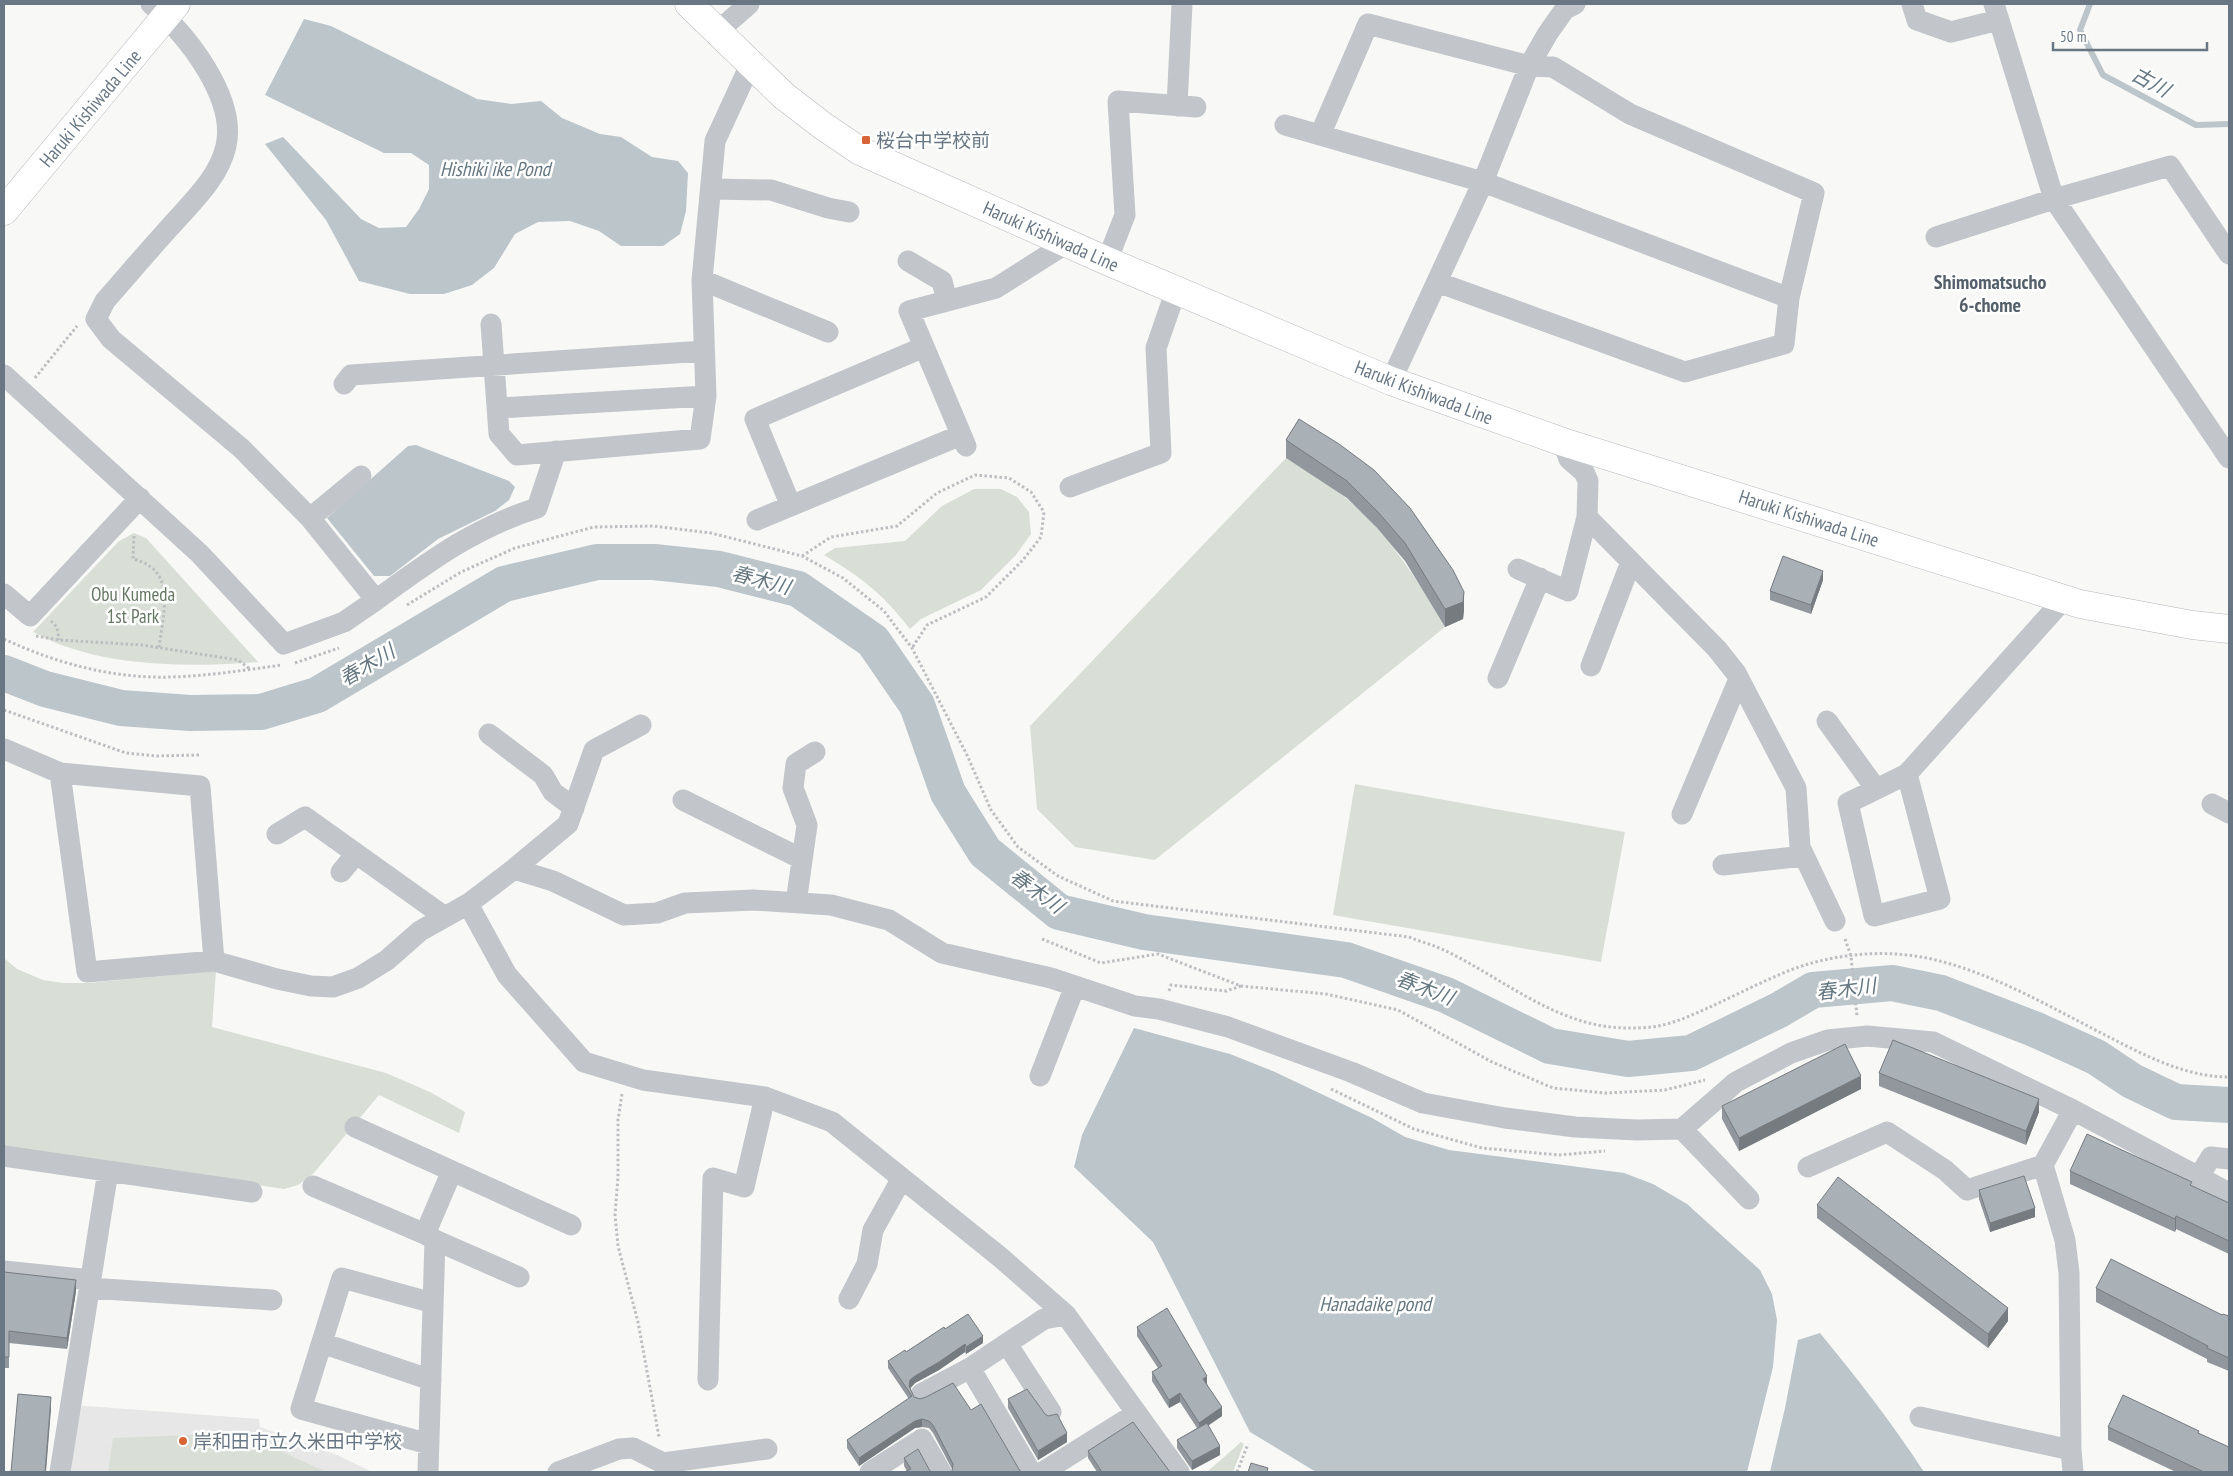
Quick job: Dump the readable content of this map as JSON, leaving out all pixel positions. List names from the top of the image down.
{
  "streets": {
    "main road": ["Haruki Kishiwada Line"]
  },
  "districts": ["Shimomatsucho 6-chome"],
  "water": [
    "古川",
    "Hishiki ike Pond",
    "春木川",
    "Hanadaike pond"
  ],
  "parks": ["Obu Kumeda 1st Park"],
  "places": {
    "transit": ["桜台中学校前"],
    "other": ["岸和田市立久米田中学校"]
  },
  "scale_bar": "50 m"
}
